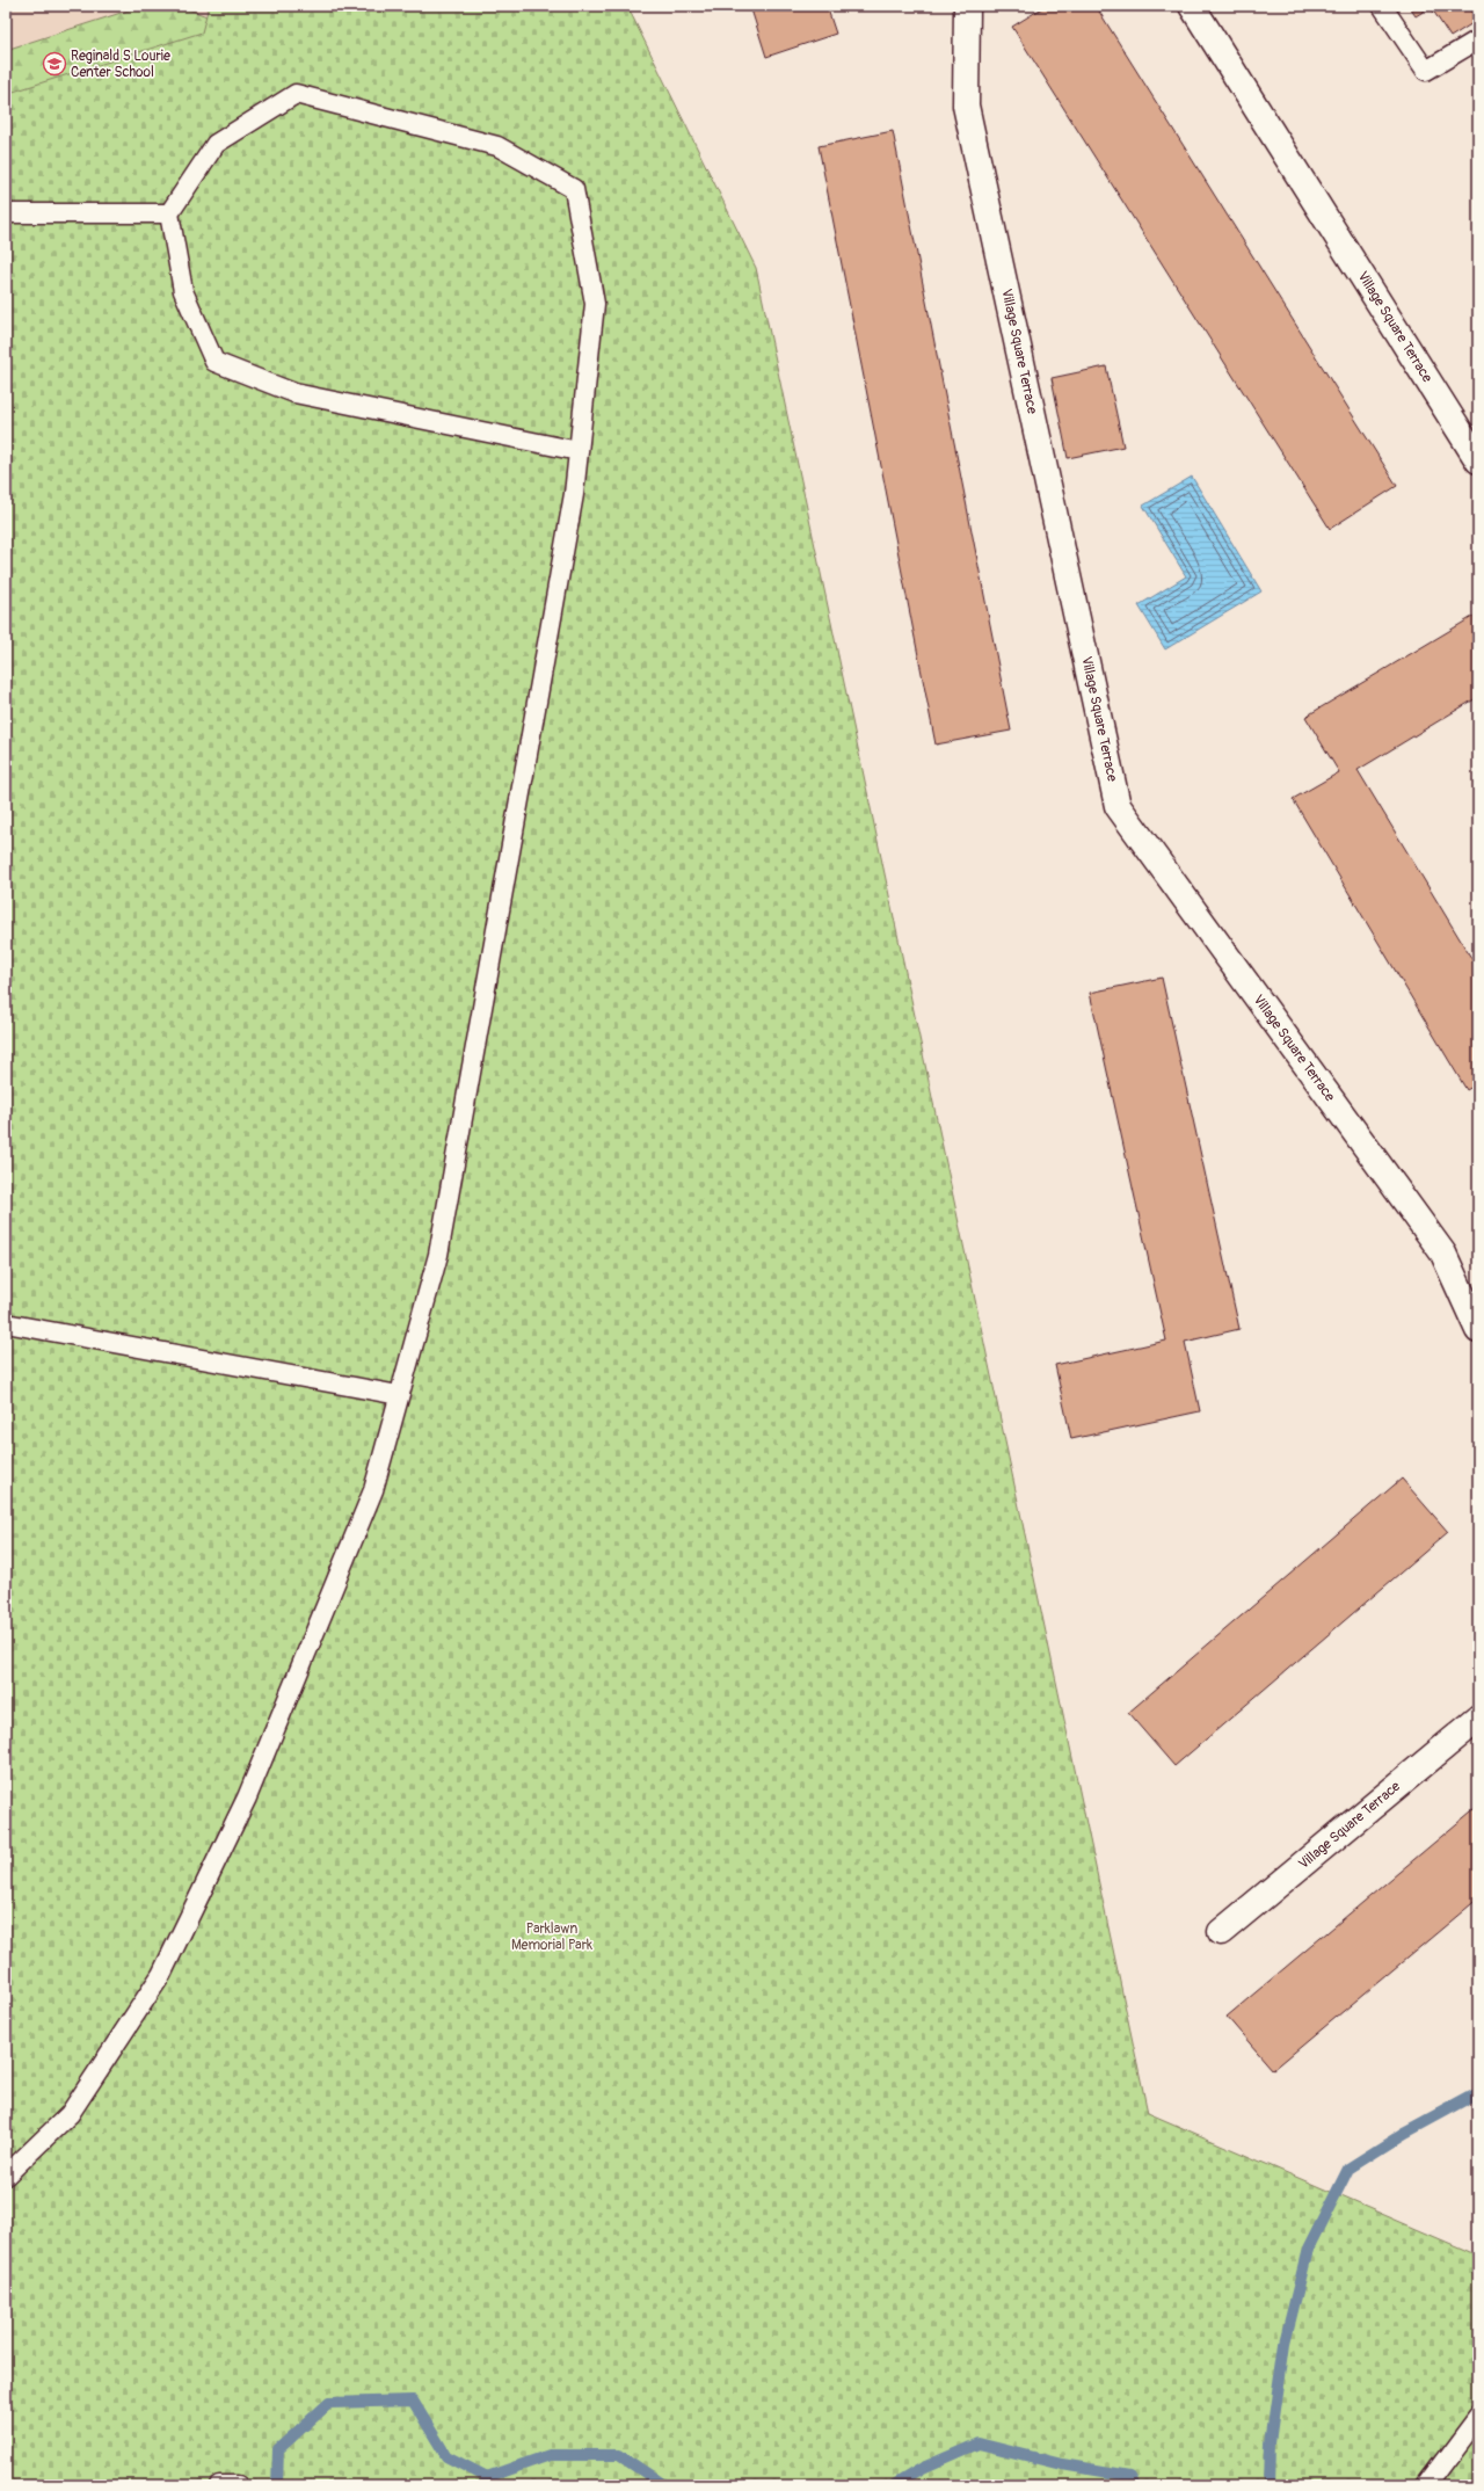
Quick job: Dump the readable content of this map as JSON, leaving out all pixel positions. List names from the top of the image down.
{
  "streets": {
    "street": ["Village Square Terrace"]
  },
  "parks": ["Parklawn Memorial Park"],
  "places": {
    "school or university": ["Reginald S Lourie Center School"]
  }
}
